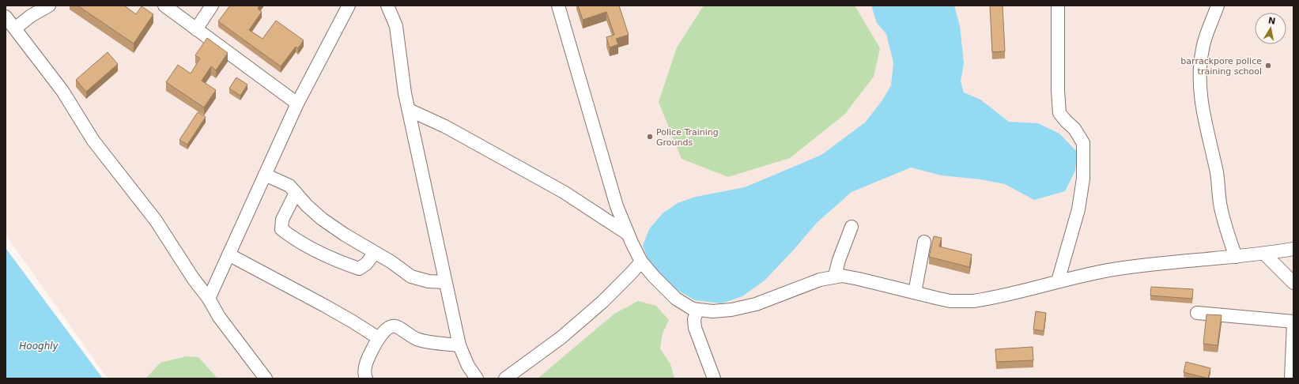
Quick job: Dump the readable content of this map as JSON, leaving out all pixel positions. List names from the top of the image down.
{
  "water": ["Hooghly"],
  "places": ["barrackpore police training school", "Police Training Grounds"],
  "north": "top"
}
